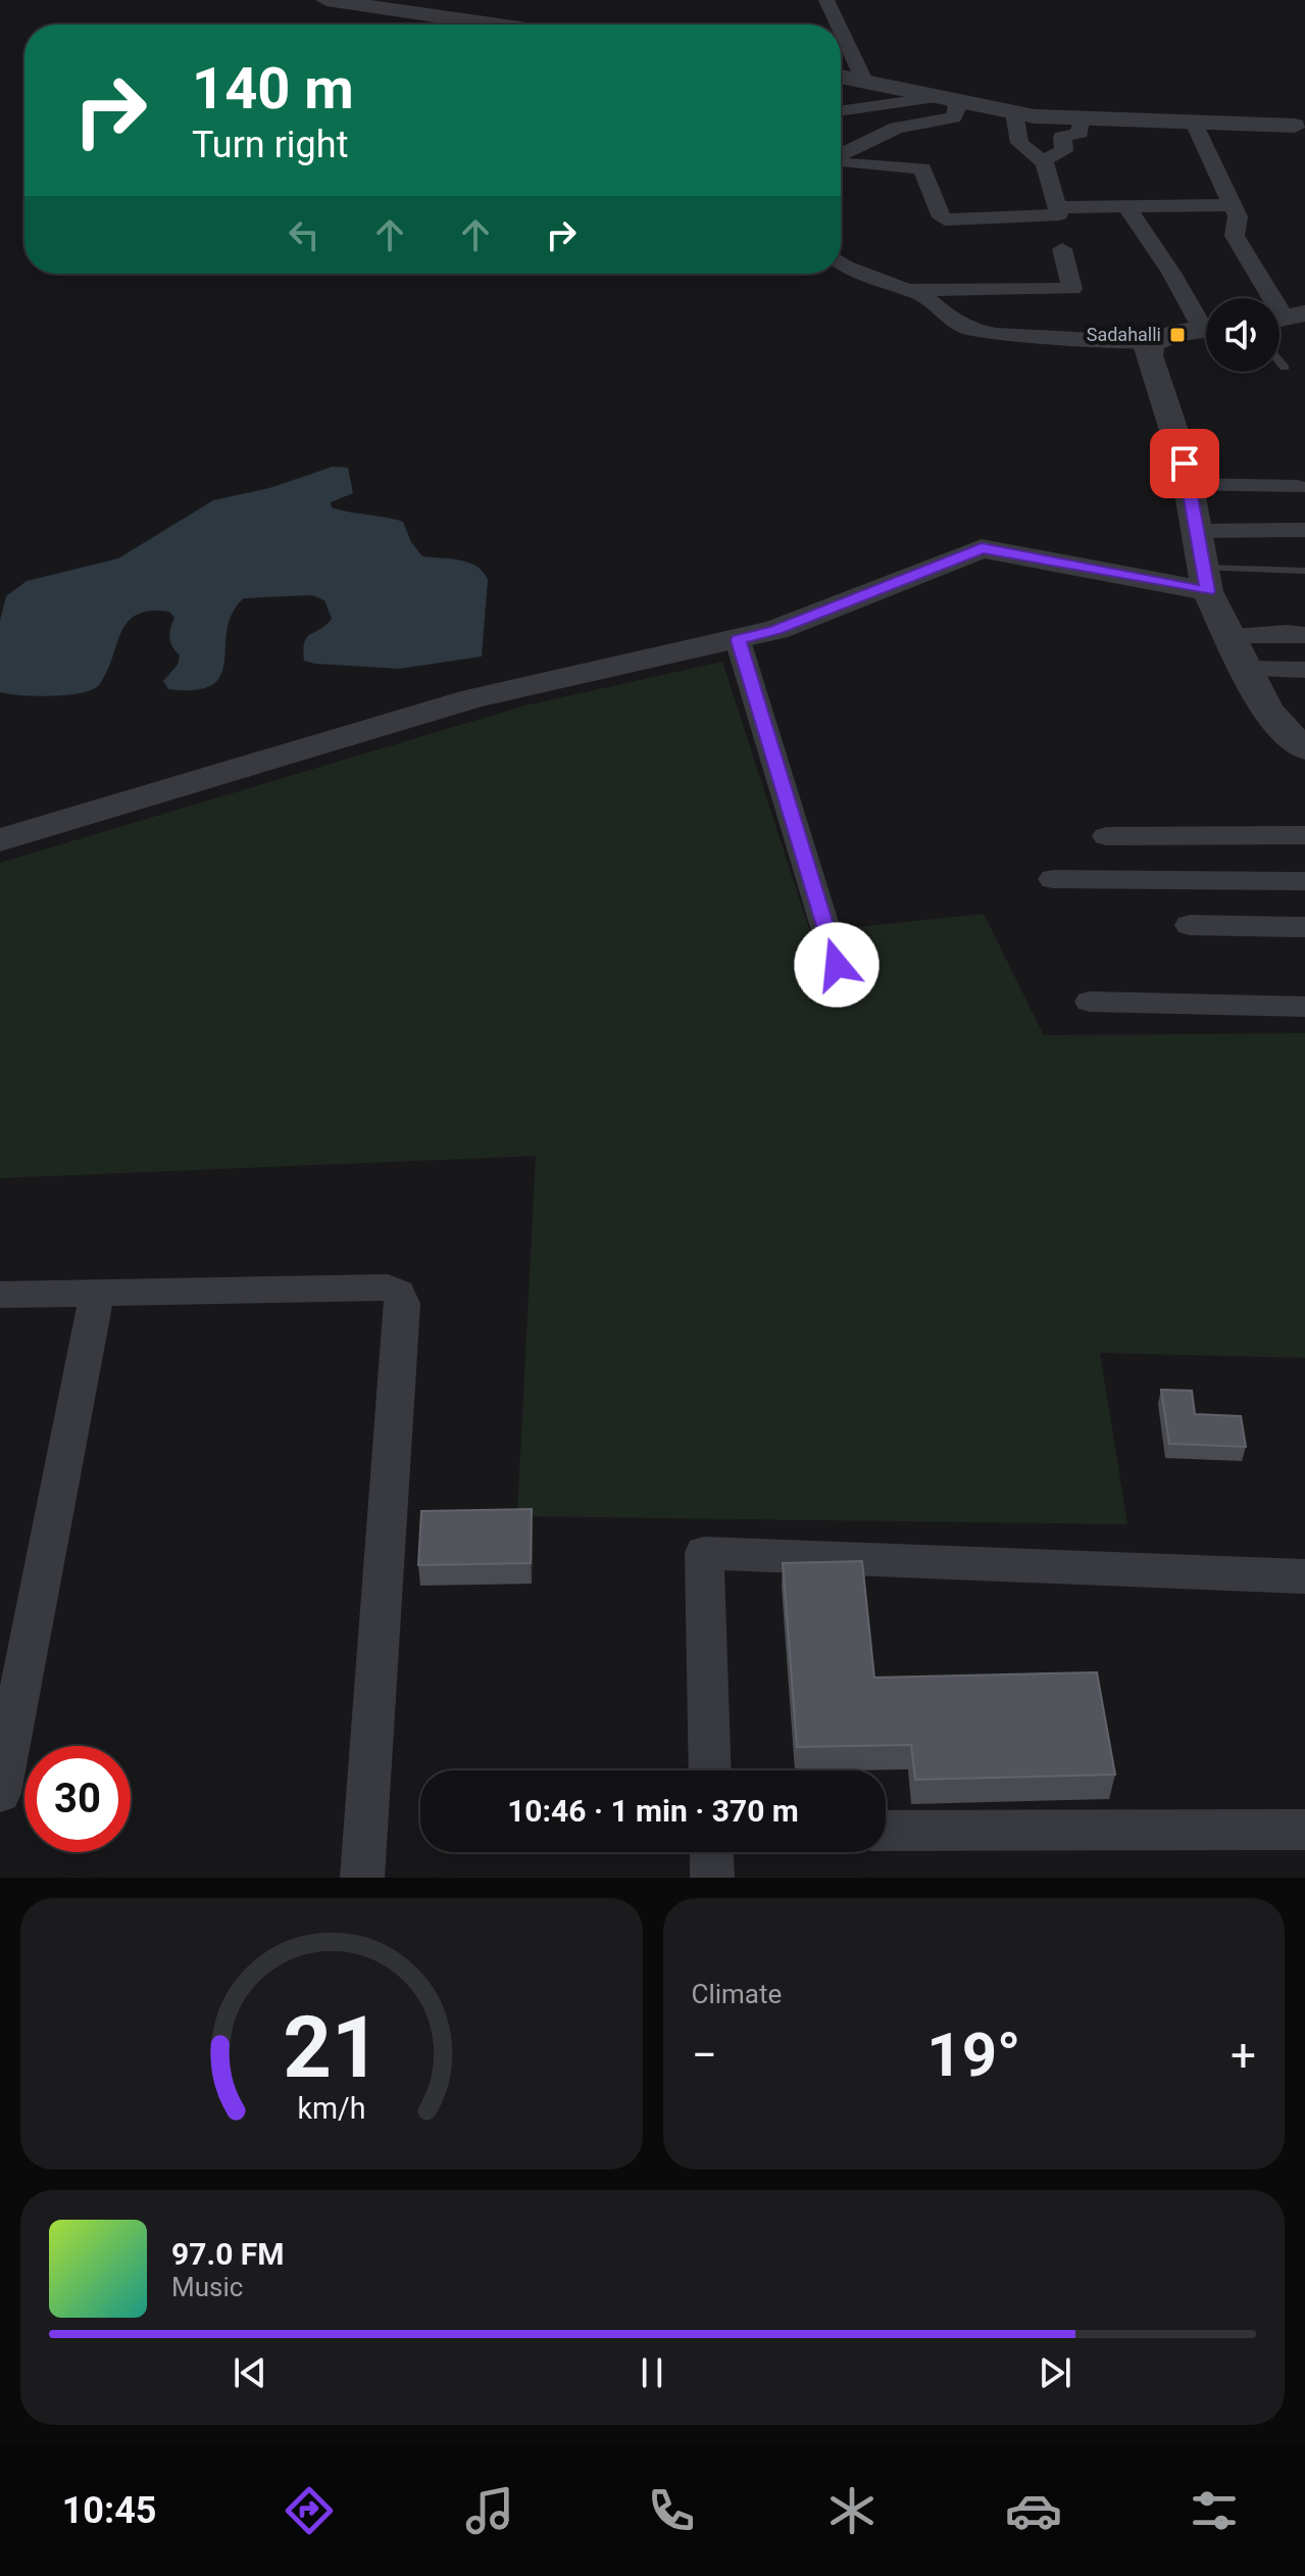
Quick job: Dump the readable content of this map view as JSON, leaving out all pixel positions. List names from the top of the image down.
{
  "places": {
    "transit": ["Sadahalli"]
  },
  "page": {
    "turn": ["140 m", "Turn right"],
    "limit": "30",
    "trip": "10:46 · 1 min · 370 m",
    "tile": "Climate",
    "heat": ["−", "19°", "+"],
    "song": ["97.0 FM", "Music"],
    "tabs": "10:45",
    "gauge": ["21", "km/h"]
  }
}
